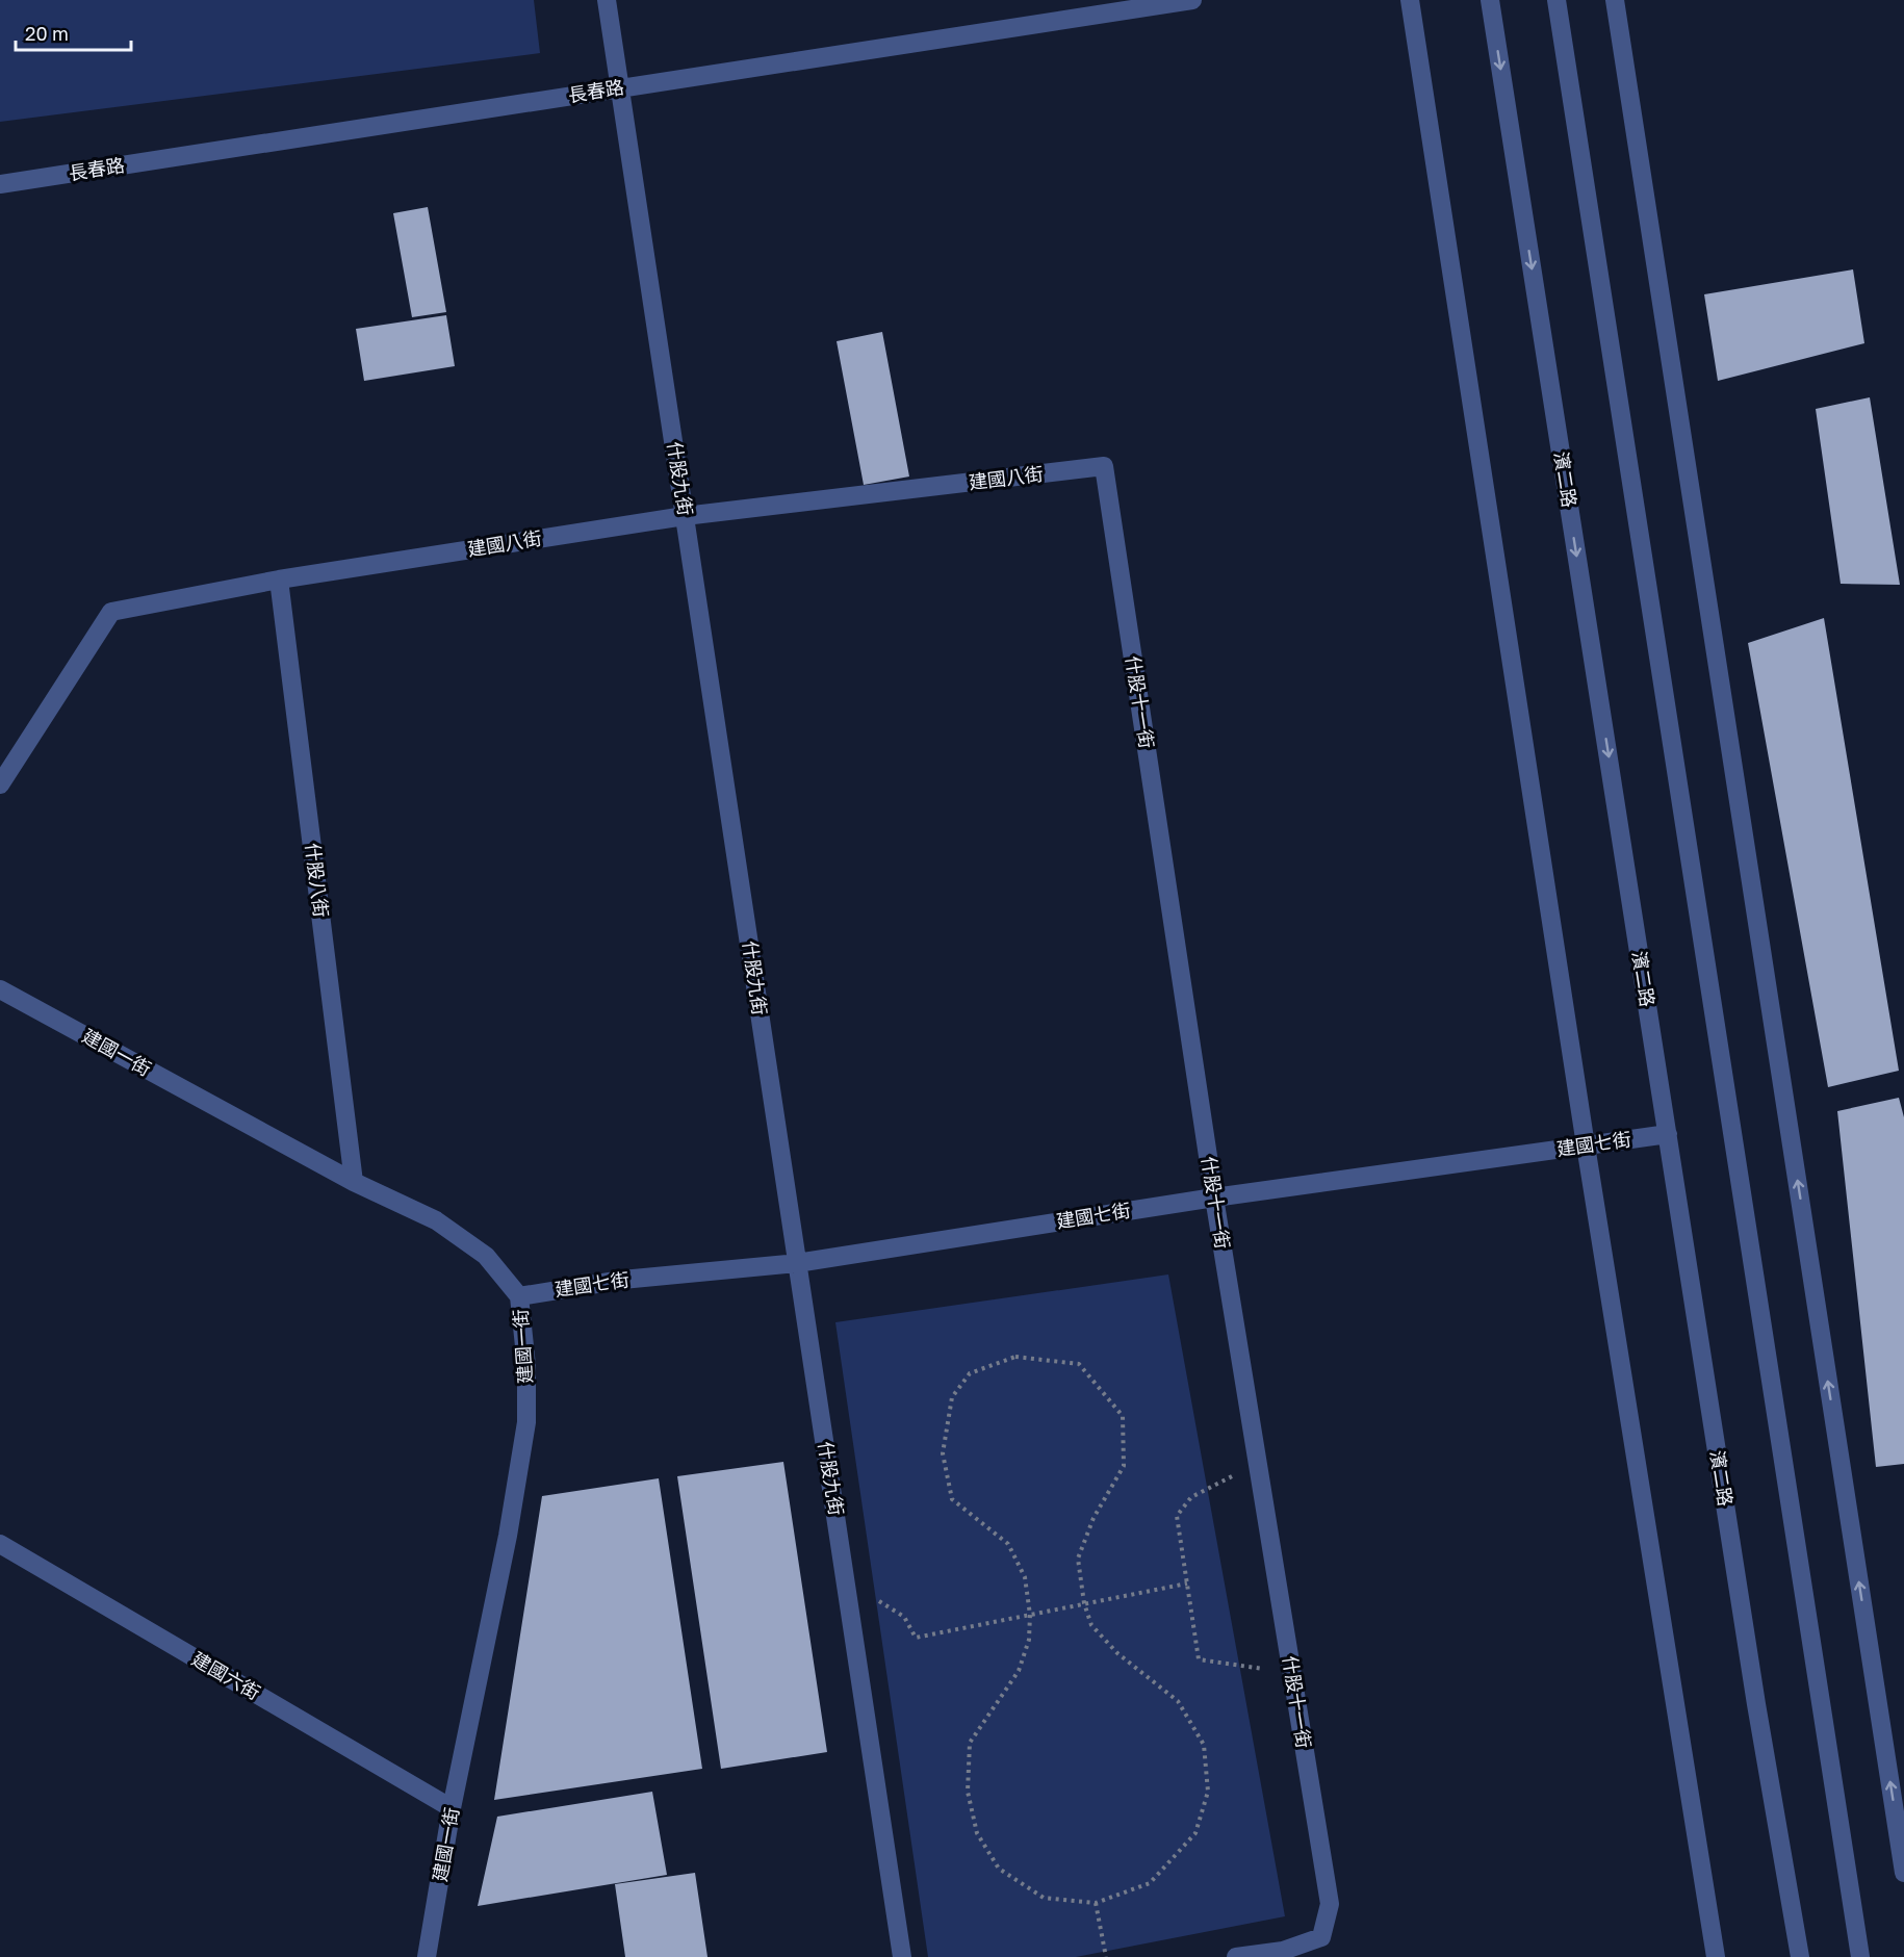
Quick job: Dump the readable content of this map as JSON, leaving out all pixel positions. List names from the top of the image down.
{
  "streets": {
    "street": [
      "長春路",
      "什股九街",
      "建國八街",
      "濱二路",
      "什股十一街",
      "什股八街",
      "建國一街",
      "建國七街",
      "建國六街"
    ]
  },
  "crossings": [
    ["長春路", "什股九街"],
    ["什股九街", "建國八街"],
    ["什股九街", "建國七街"],
    ["建國八街", "什股十一街"],
    ["建國八街", "什股八街"],
    ["濱二路", "建國七街"],
    ["什股十一街", "建國七街"],
    ["什股八街", "建國一街"],
    ["建國一街", "建國七街"],
    ["建國一街", "建國六街"]
  ],
  "scale_bar": "20 m"
}
